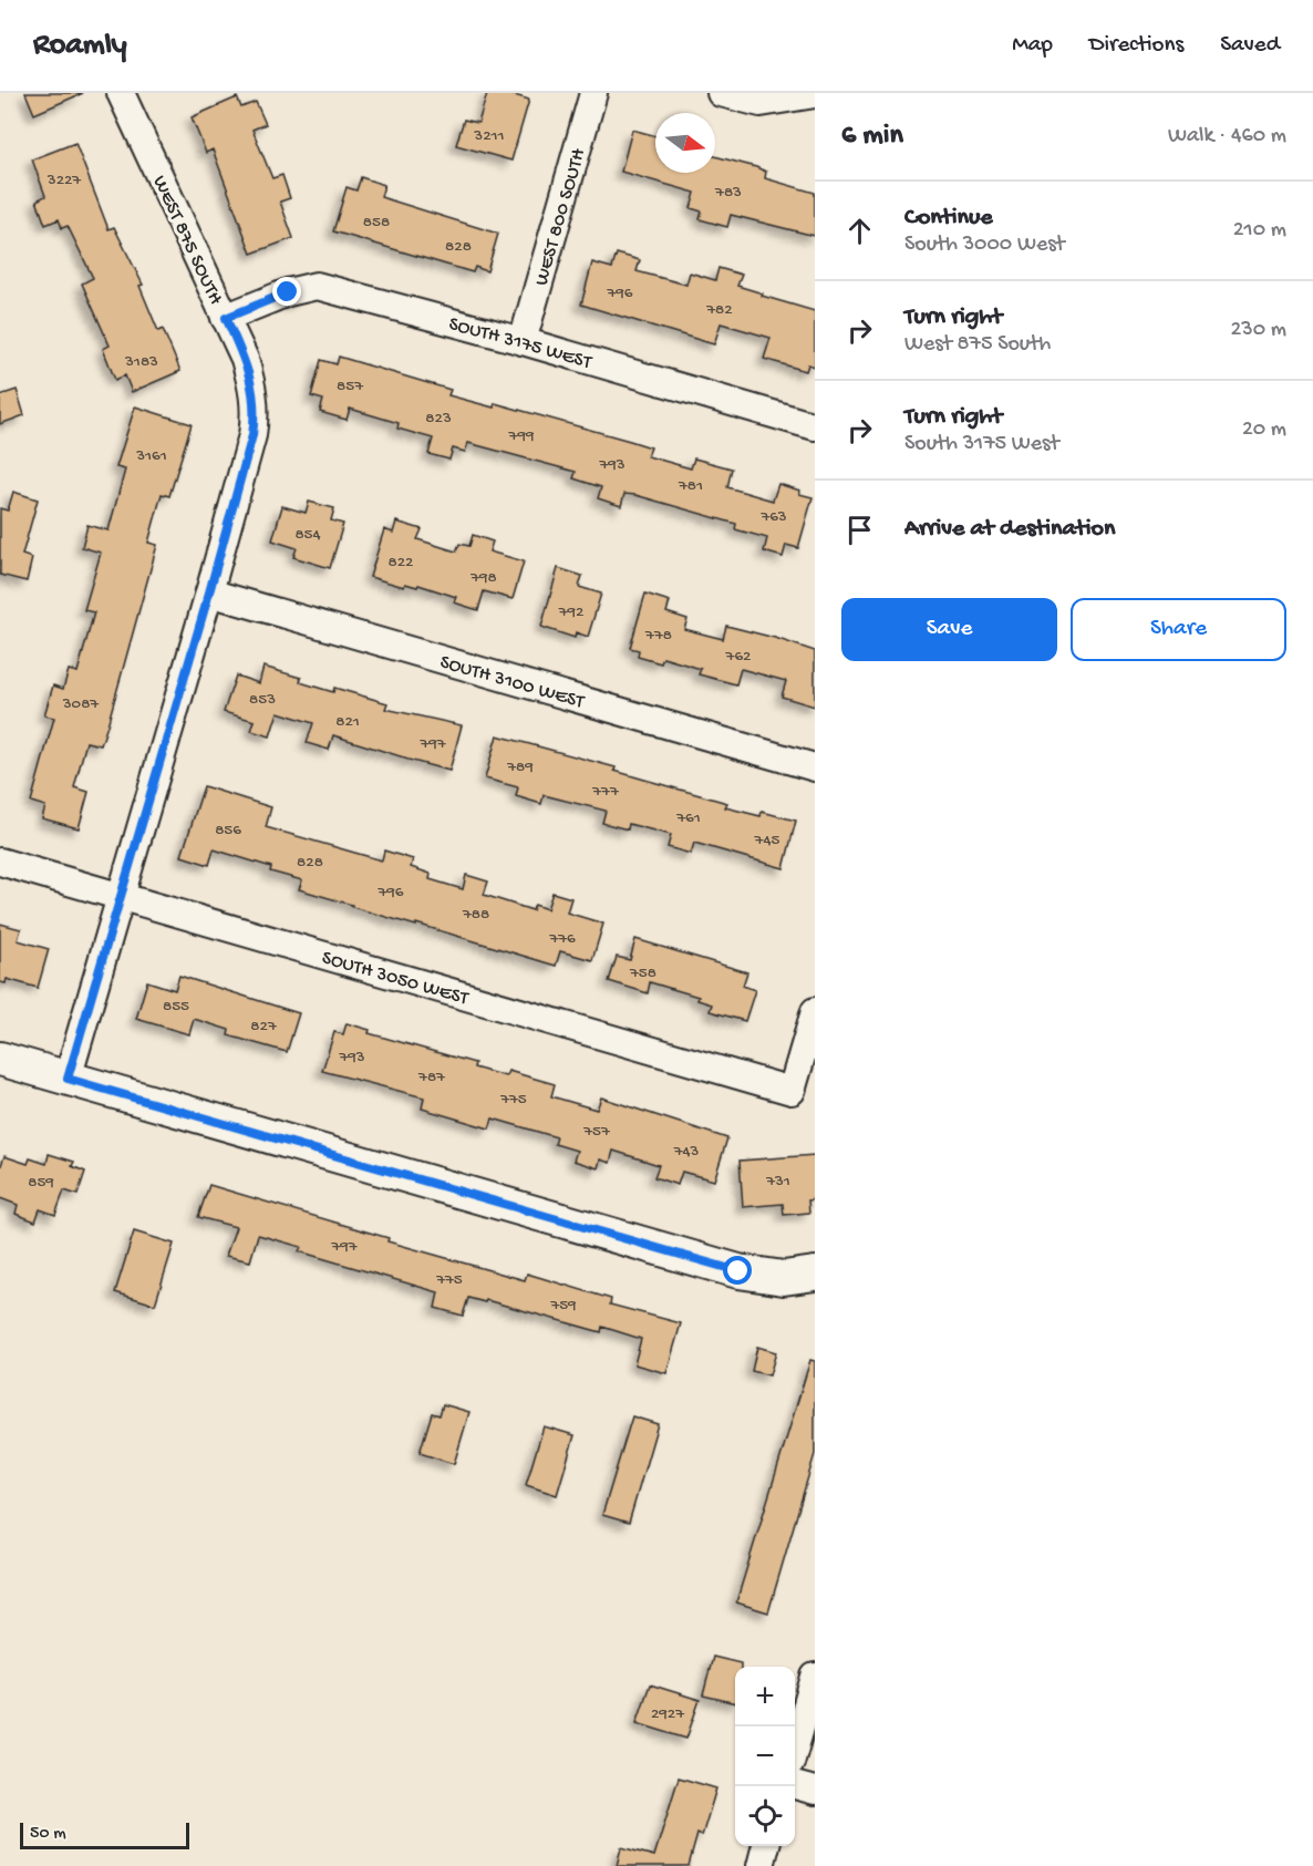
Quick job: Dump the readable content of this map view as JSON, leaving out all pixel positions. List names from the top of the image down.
{
  "streets": {
    "street": [
      "WEST 800 SOUTH",
      "WEST 875 SOUTH",
      "SOUTH 3175 WEST",
      "SOUTH 3100 WEST",
      "SOUTH 3050 WEST"
    ]
  },
  "crossings": [
    ["WEST 800 SOUTH", "SOUTH 3175 WEST"],
    ["WEST 875 SOUTH", "SOUTH 3175 WEST"],
    ["WEST 875 SOUTH", "SOUTH 3100 WEST"],
    ["WEST 875 SOUTH", "SOUTH 3050 WEST"]
  ],
  "house_numbers": [
    "3211",
    "3227",
    "783",
    "858",
    "828",
    "796",
    "782",
    "3183",
    "857",
    "823",
    "799",
    "3161",
    "793",
    "781",
    "763",
    "854",
    "822",
    "798",
    "792",
    "778",
    "762",
    "853",
    "3087",
    "821",
    "797",
    "789",
    "777",
    "761",
    "856",
    "745",
    "828",
    "796",
    "788",
    "776",
    "758",
    "855",
    "827",
    "793",
    "787",
    "775",
    "757",
    "743",
    "731",
    "859",
    "797",
    "775",
    "759",
    "2927"
  ],
  "scale_bar": "50 m",
  "north": "right",
  "page": {
    "header": "Roamly",
    "nav": ["Map", "Directions", "Saved"],
    "heading": ["6 min", "Walk · 460 m"],
    "list": [
      ["Continue", "South 3000 West", "210 m"],
      ["Turn right", "West 875 South", "230 m"],
      ["Turn right", "South 3175 West", "20 m"],
      "Arrive at destination"
    ],
    "buttons": ["Save", "Share"],
    "map_buttons": ["+", "−"],
    "scale": "50 m"
  }
}
